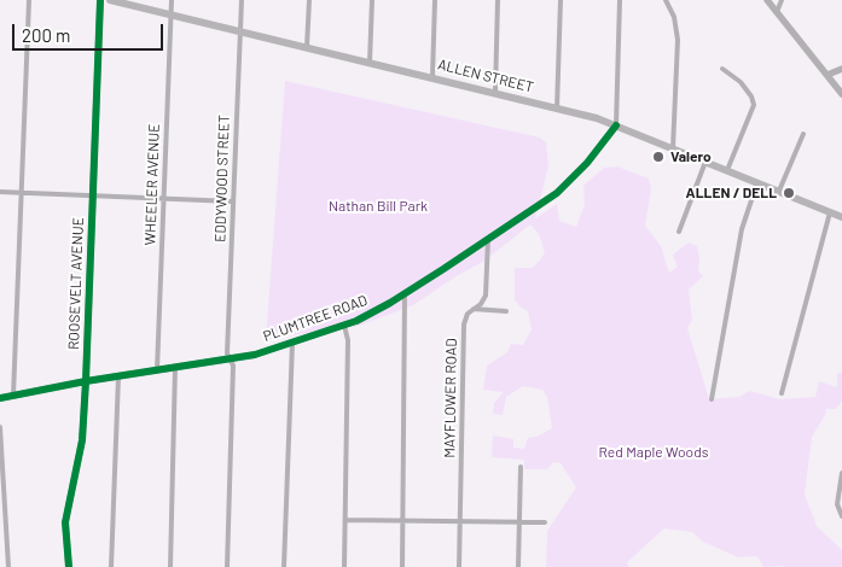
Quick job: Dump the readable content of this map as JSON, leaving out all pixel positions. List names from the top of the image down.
{
  "streets": {
    "main road": ["ALLEN STREET"],
    "street": [
      "EDDYWOOD STREET",
      "WHEELER AVENUE",
      "ROOSEVELT AVENUE",
      "PLUMTREE ROAD",
      "MAYFLOWER ROAD"
    ]
  },
  "crossings": [
    ["ALLEN STREET", "EDDYWOOD STREET"],
    ["ALLEN STREET", "WHEELER AVENUE"],
    ["ALLEN STREET", "PLUMTREE ROAD"],
    ["EDDYWOOD STREET", "PLUMTREE ROAD"],
    ["WHEELER AVENUE", "PLUMTREE ROAD"],
    ["ROOSEVELT AVENUE", "PLUMTREE ROAD"],
    ["PLUMTREE ROAD", "MAYFLOWER ROAD"]
  ],
  "parks": ["Nathan Bill Park", "Red Maple Woods"],
  "places": ["Valero", "ALLEN / DELL"],
  "scale_bar": "200 m"
}
